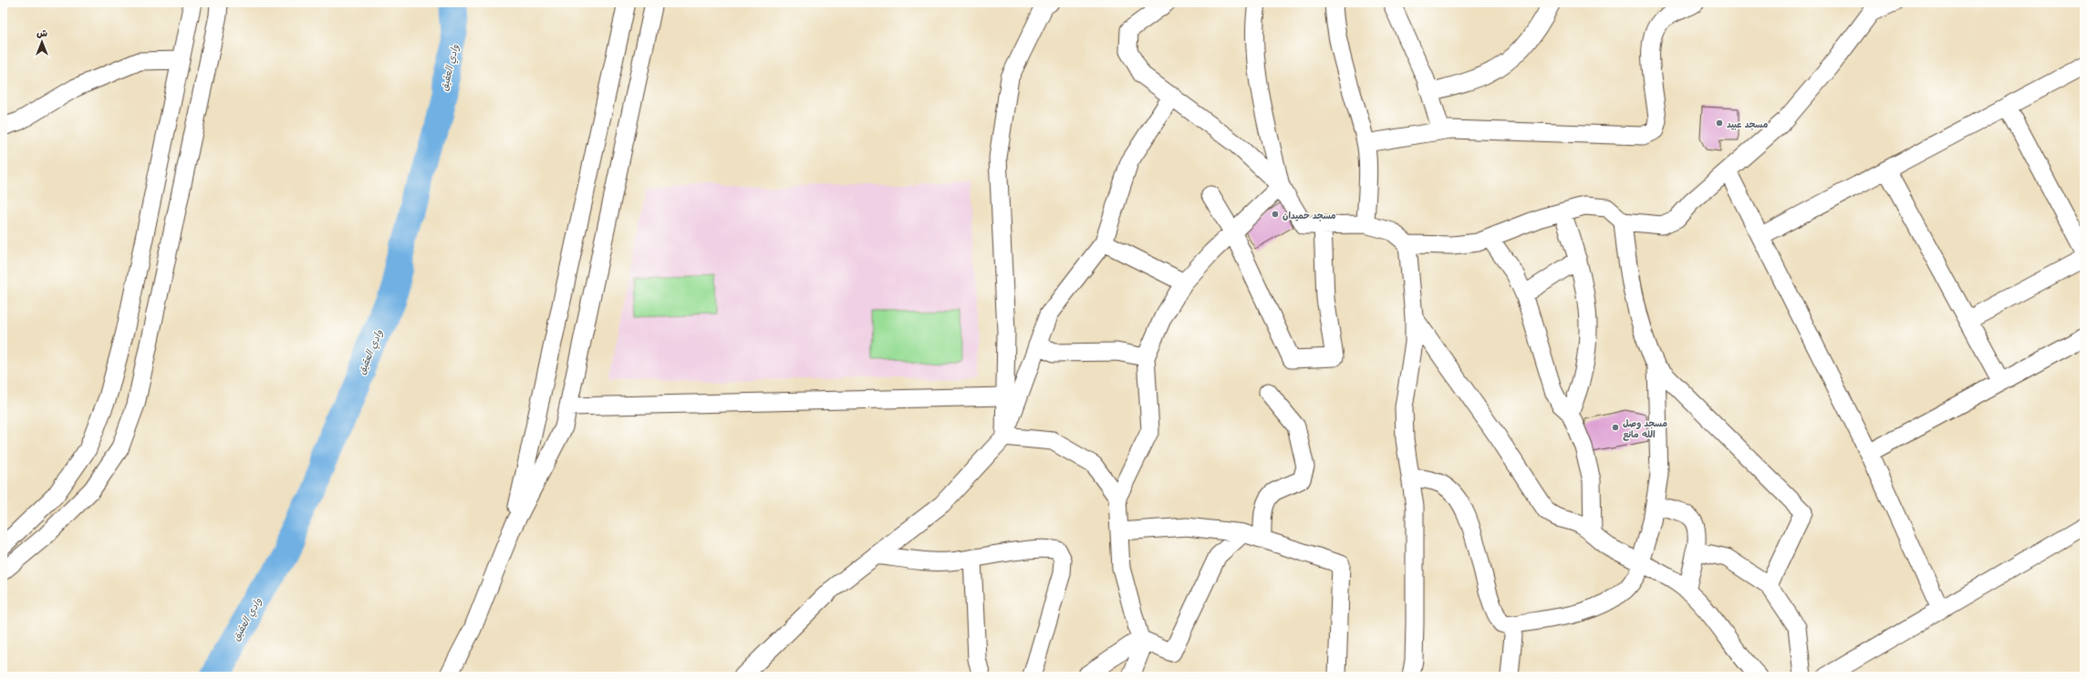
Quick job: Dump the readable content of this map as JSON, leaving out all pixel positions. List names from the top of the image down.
{
  "water": ["وادي العقيق"],
  "places": ["مسجد عبيد", "مسجد حميدان", "مسجد وصل الله مانع"],
  "north": "top"
}
